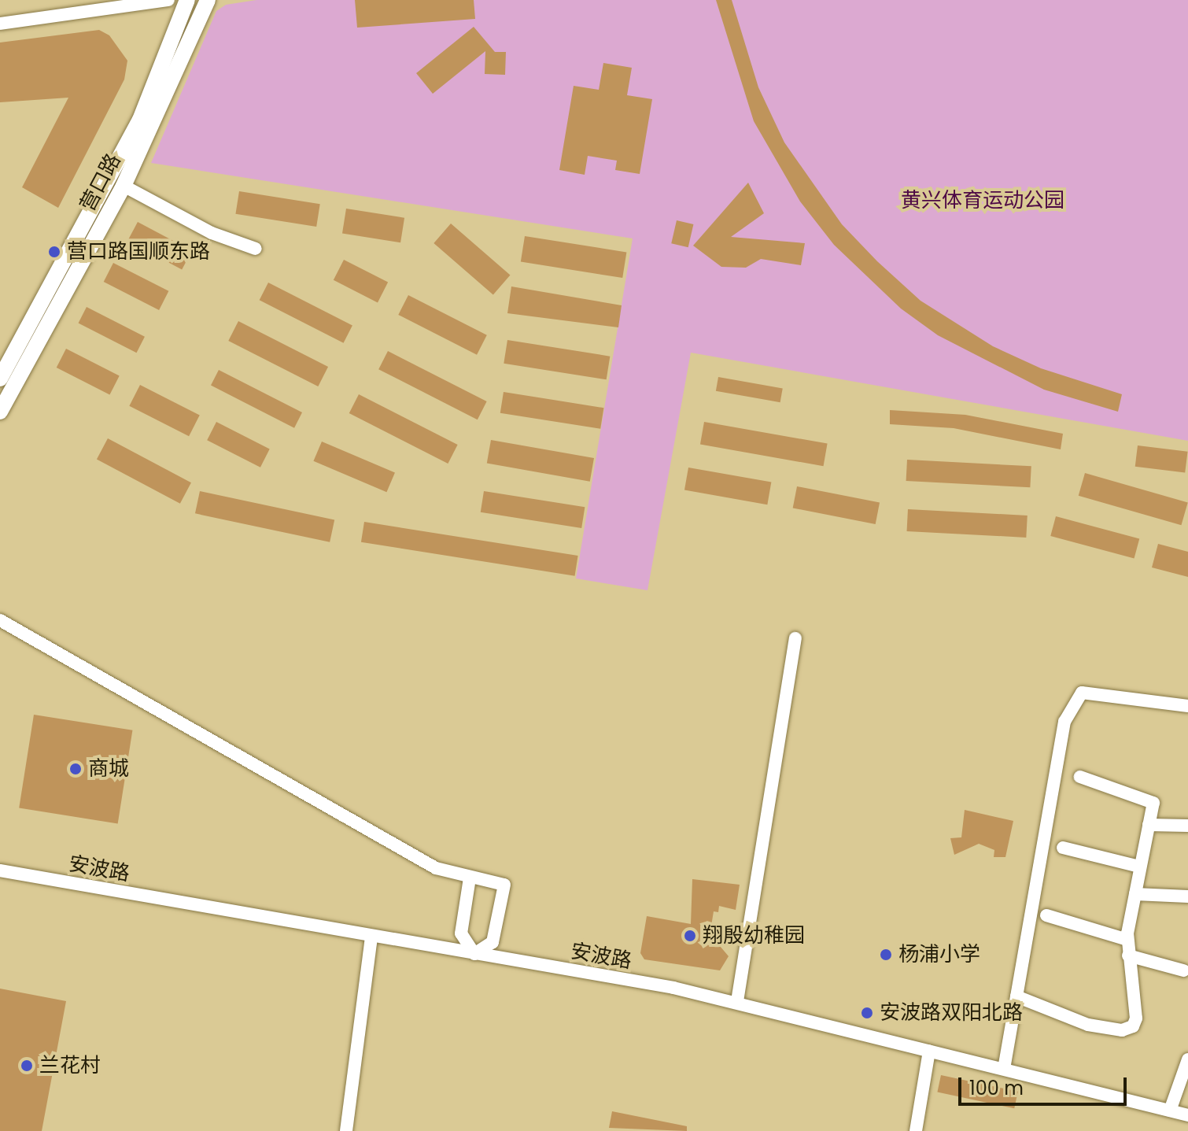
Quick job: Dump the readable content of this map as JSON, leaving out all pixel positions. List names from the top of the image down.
{
  "streets": {
    "main road": ["营口路"],
    "street": ["安波路"]
  },
  "parks": ["黄兴体育运动公园"],
  "places": [
    "营口路国顺东路",
    "商城",
    "翔殷幼稚园",
    "杨浦小学",
    "安波路双阳北路",
    "兰花村"
  ],
  "scale_bar": "100 m"
}
